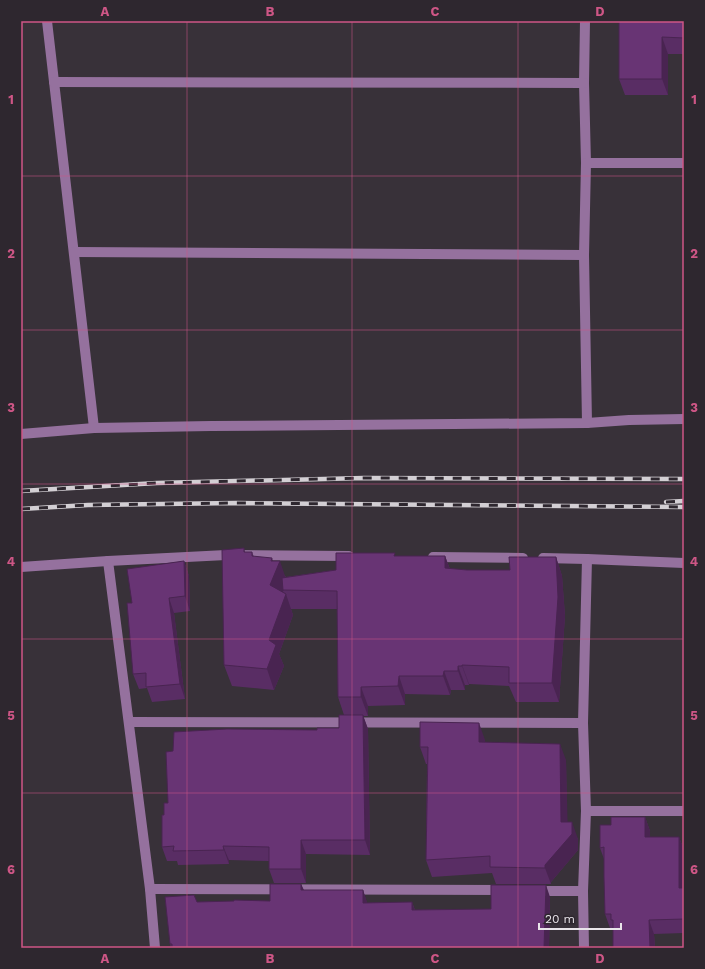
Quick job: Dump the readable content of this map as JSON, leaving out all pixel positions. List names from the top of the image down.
{
  "scale_bar": "20 m",
  "grid": {
    "columns": [
      "A",
      "B",
      "C",
      "D"
    ],
    "rows": [
      "1",
      "2",
      "3",
      "4",
      "5",
      "6"
    ]
  }
}
